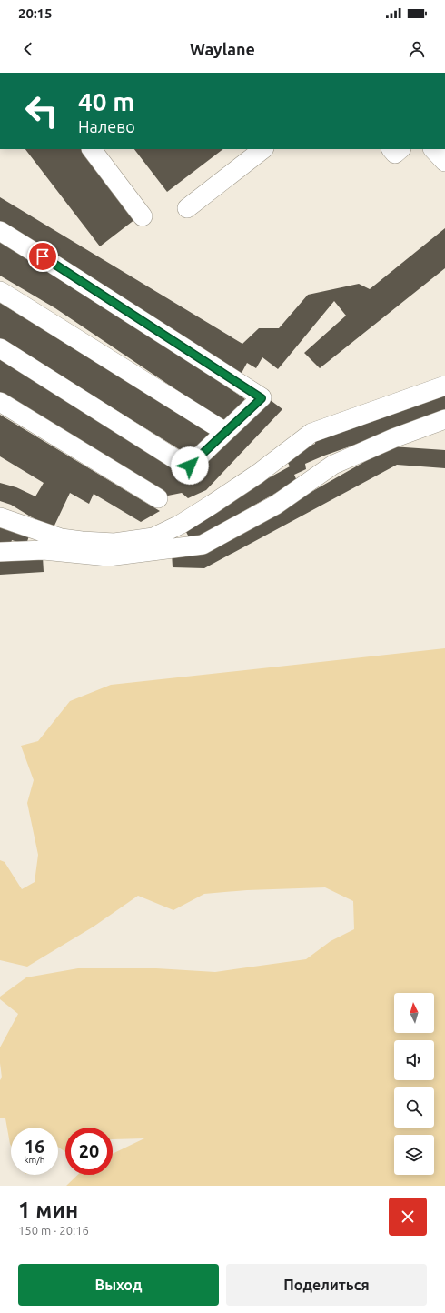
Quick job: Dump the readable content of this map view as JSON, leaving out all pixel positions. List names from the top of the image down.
{
  "north": "top",
  "page": {
    "status": "20:15",
    "header": "Waylane",
    "turn": ["40 m", "Налево"],
    "speed": "16 km/h",
    "limit": "20",
    "heading": ["1 мин", "150 m · 20:16"],
    "buttons": ["Выход", "Поделиться"]
  }
}
